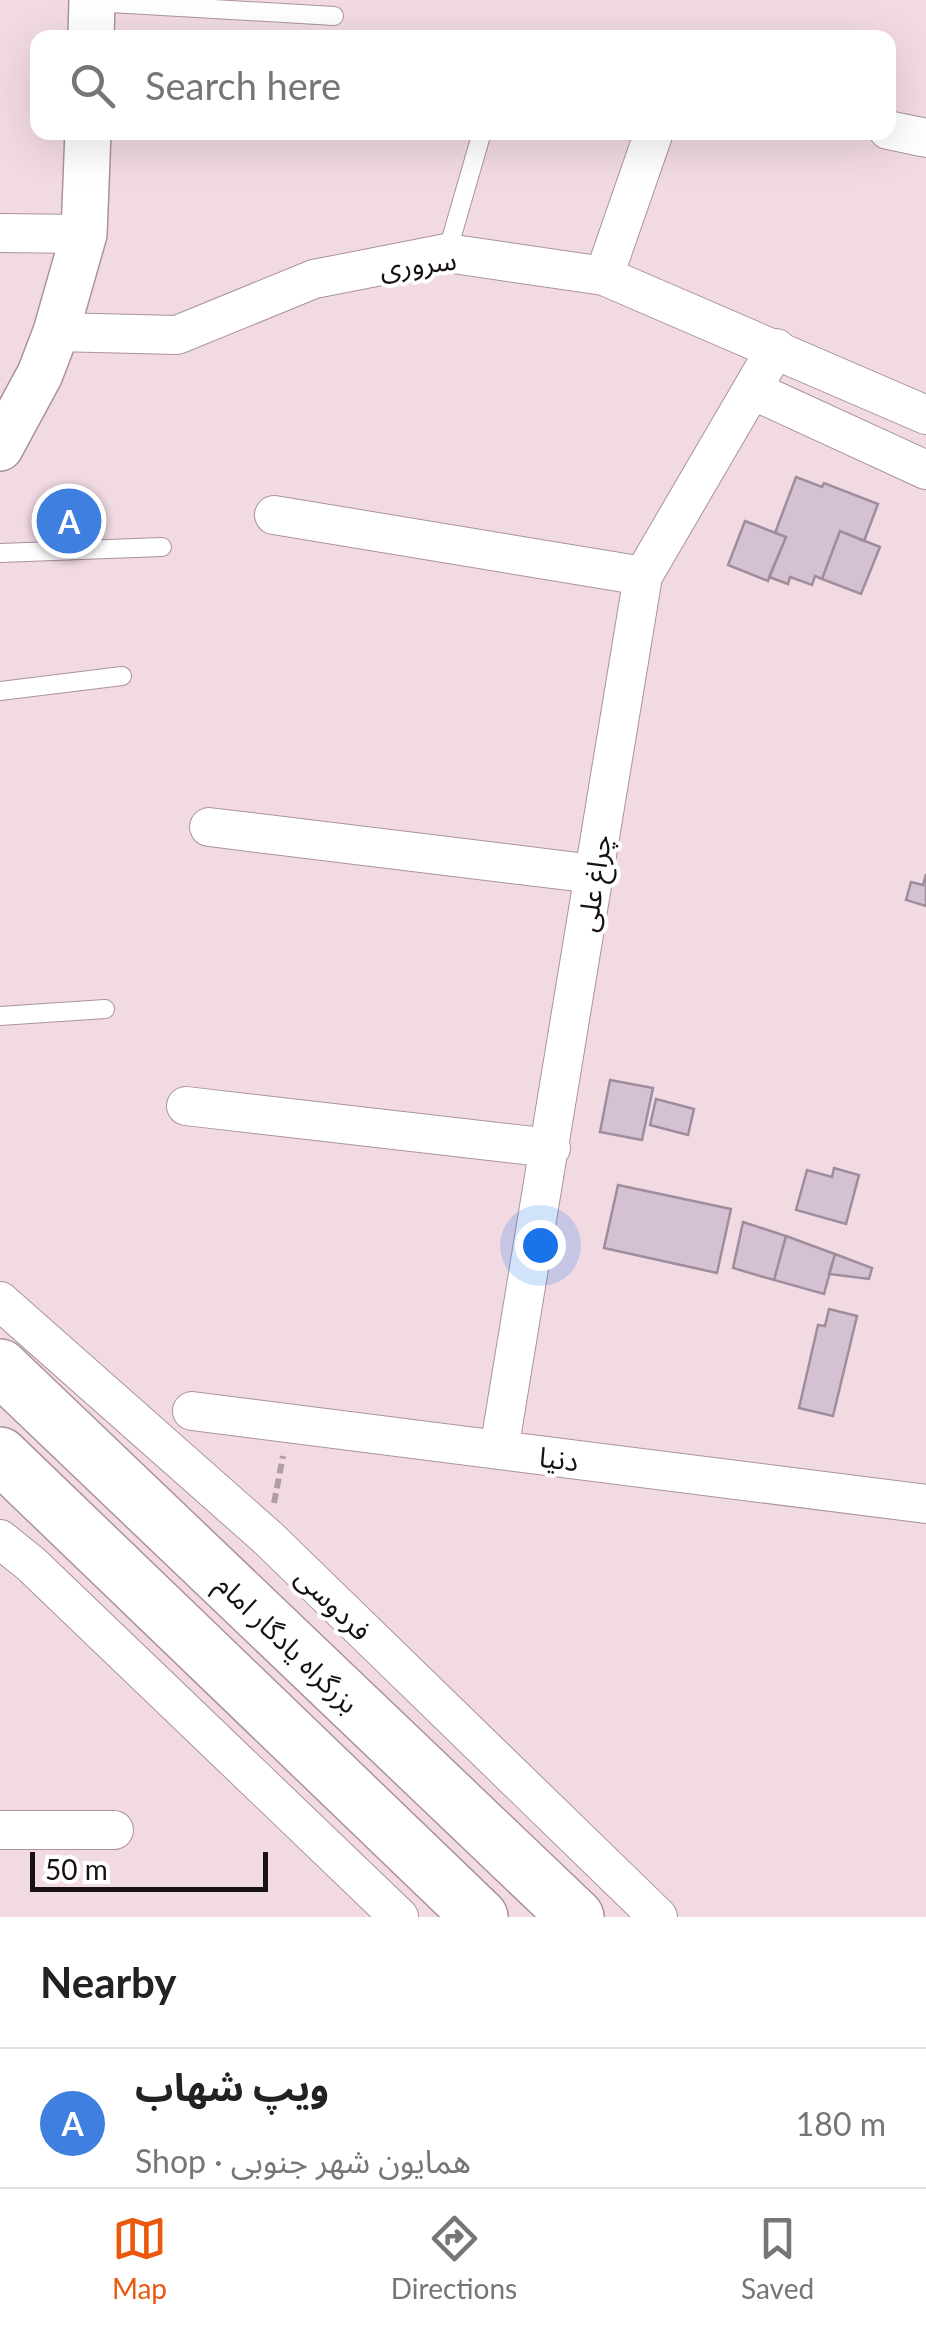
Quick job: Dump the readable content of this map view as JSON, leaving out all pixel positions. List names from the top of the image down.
{
  "streets": {
    "highway": ["بزرگراه یادگار امام"],
    "street": [
      "سروری",
      "چراغ‌ علی",
      "دنیا",
      "فردوسی"
    ]
  },
  "crossings": [
    ["سروری", "چراغ‌ علی"],
    ["چراغ‌ علی", "دنیا"]
  ],
  "scale_bar": "50 m",
  "page": {
    "search": "Search here",
    "pins": "A",
    "scale": "50 m",
    "heading": "Nearby",
    "list": [
      {
        "mark": "A",
        "name": "ویپ شهاب",
        "note": "Shop · همایون‌ شهر جنوبی",
        "value": "180 m"
      }
    ],
    "nav": ["Map", "Directions", "Saved"]
  }
}
